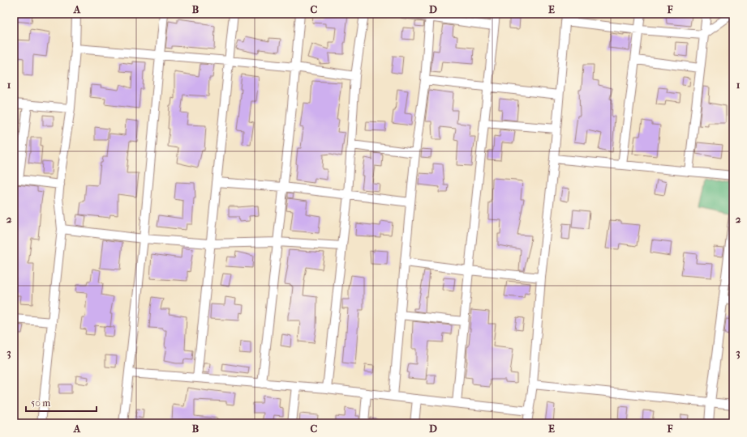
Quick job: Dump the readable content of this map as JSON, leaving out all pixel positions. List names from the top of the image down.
{
  "scale_bar": "50 m",
  "grid": {
    "columns": [
      "A",
      "B",
      "C",
      "D",
      "E",
      "F"
    ],
    "rows": ["1", "2", "3"]
  }
}
